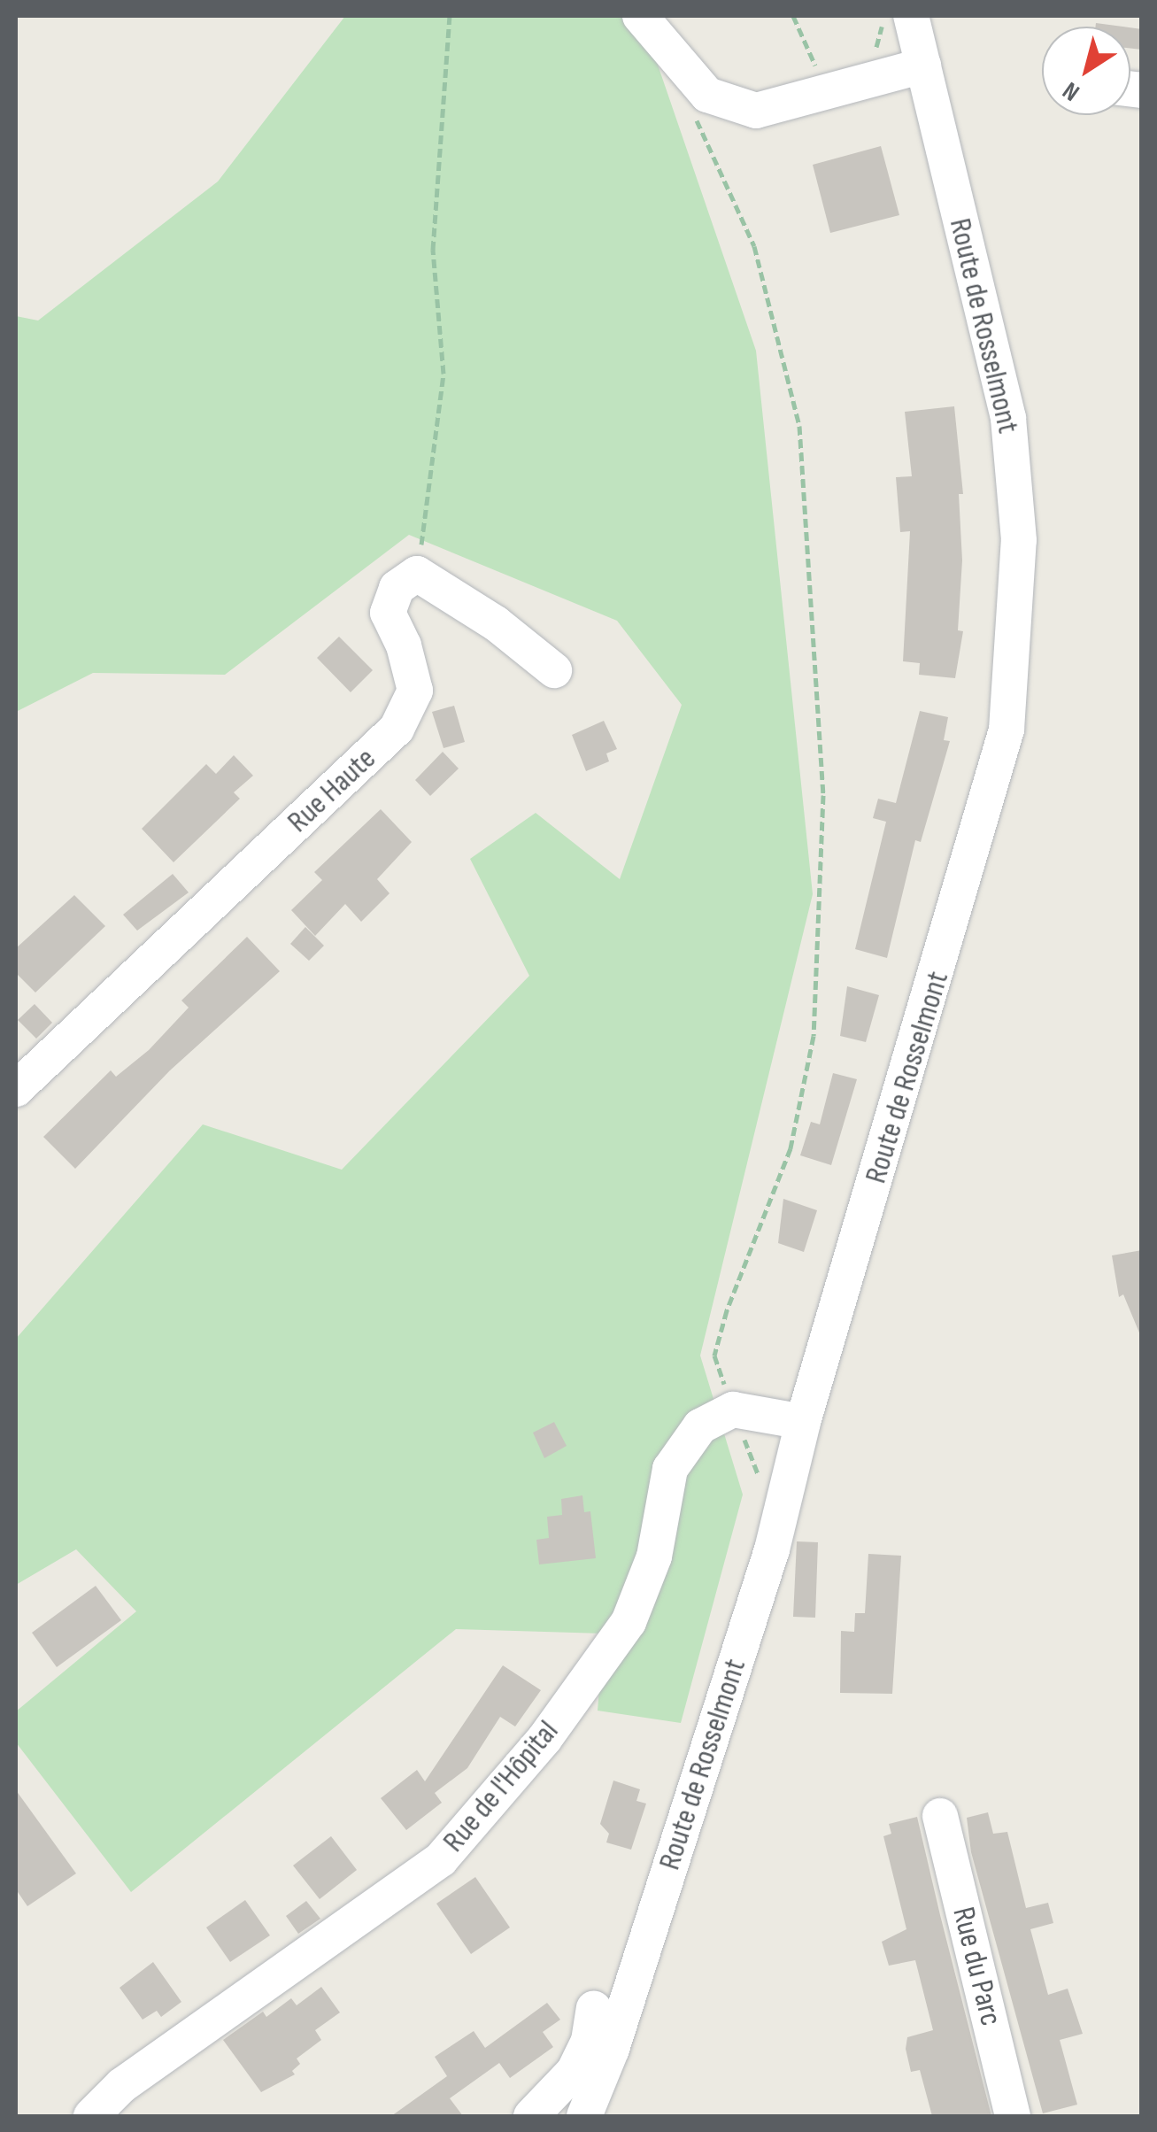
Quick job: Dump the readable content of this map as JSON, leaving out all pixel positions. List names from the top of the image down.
{
  "streets": {
    "street": [
      "Route de Rosselmont",
      "Rue Haute",
      "Rue de l'Hôpital",
      "Rue du Parc"
    ]
  },
  "north": "bottom left"
}
